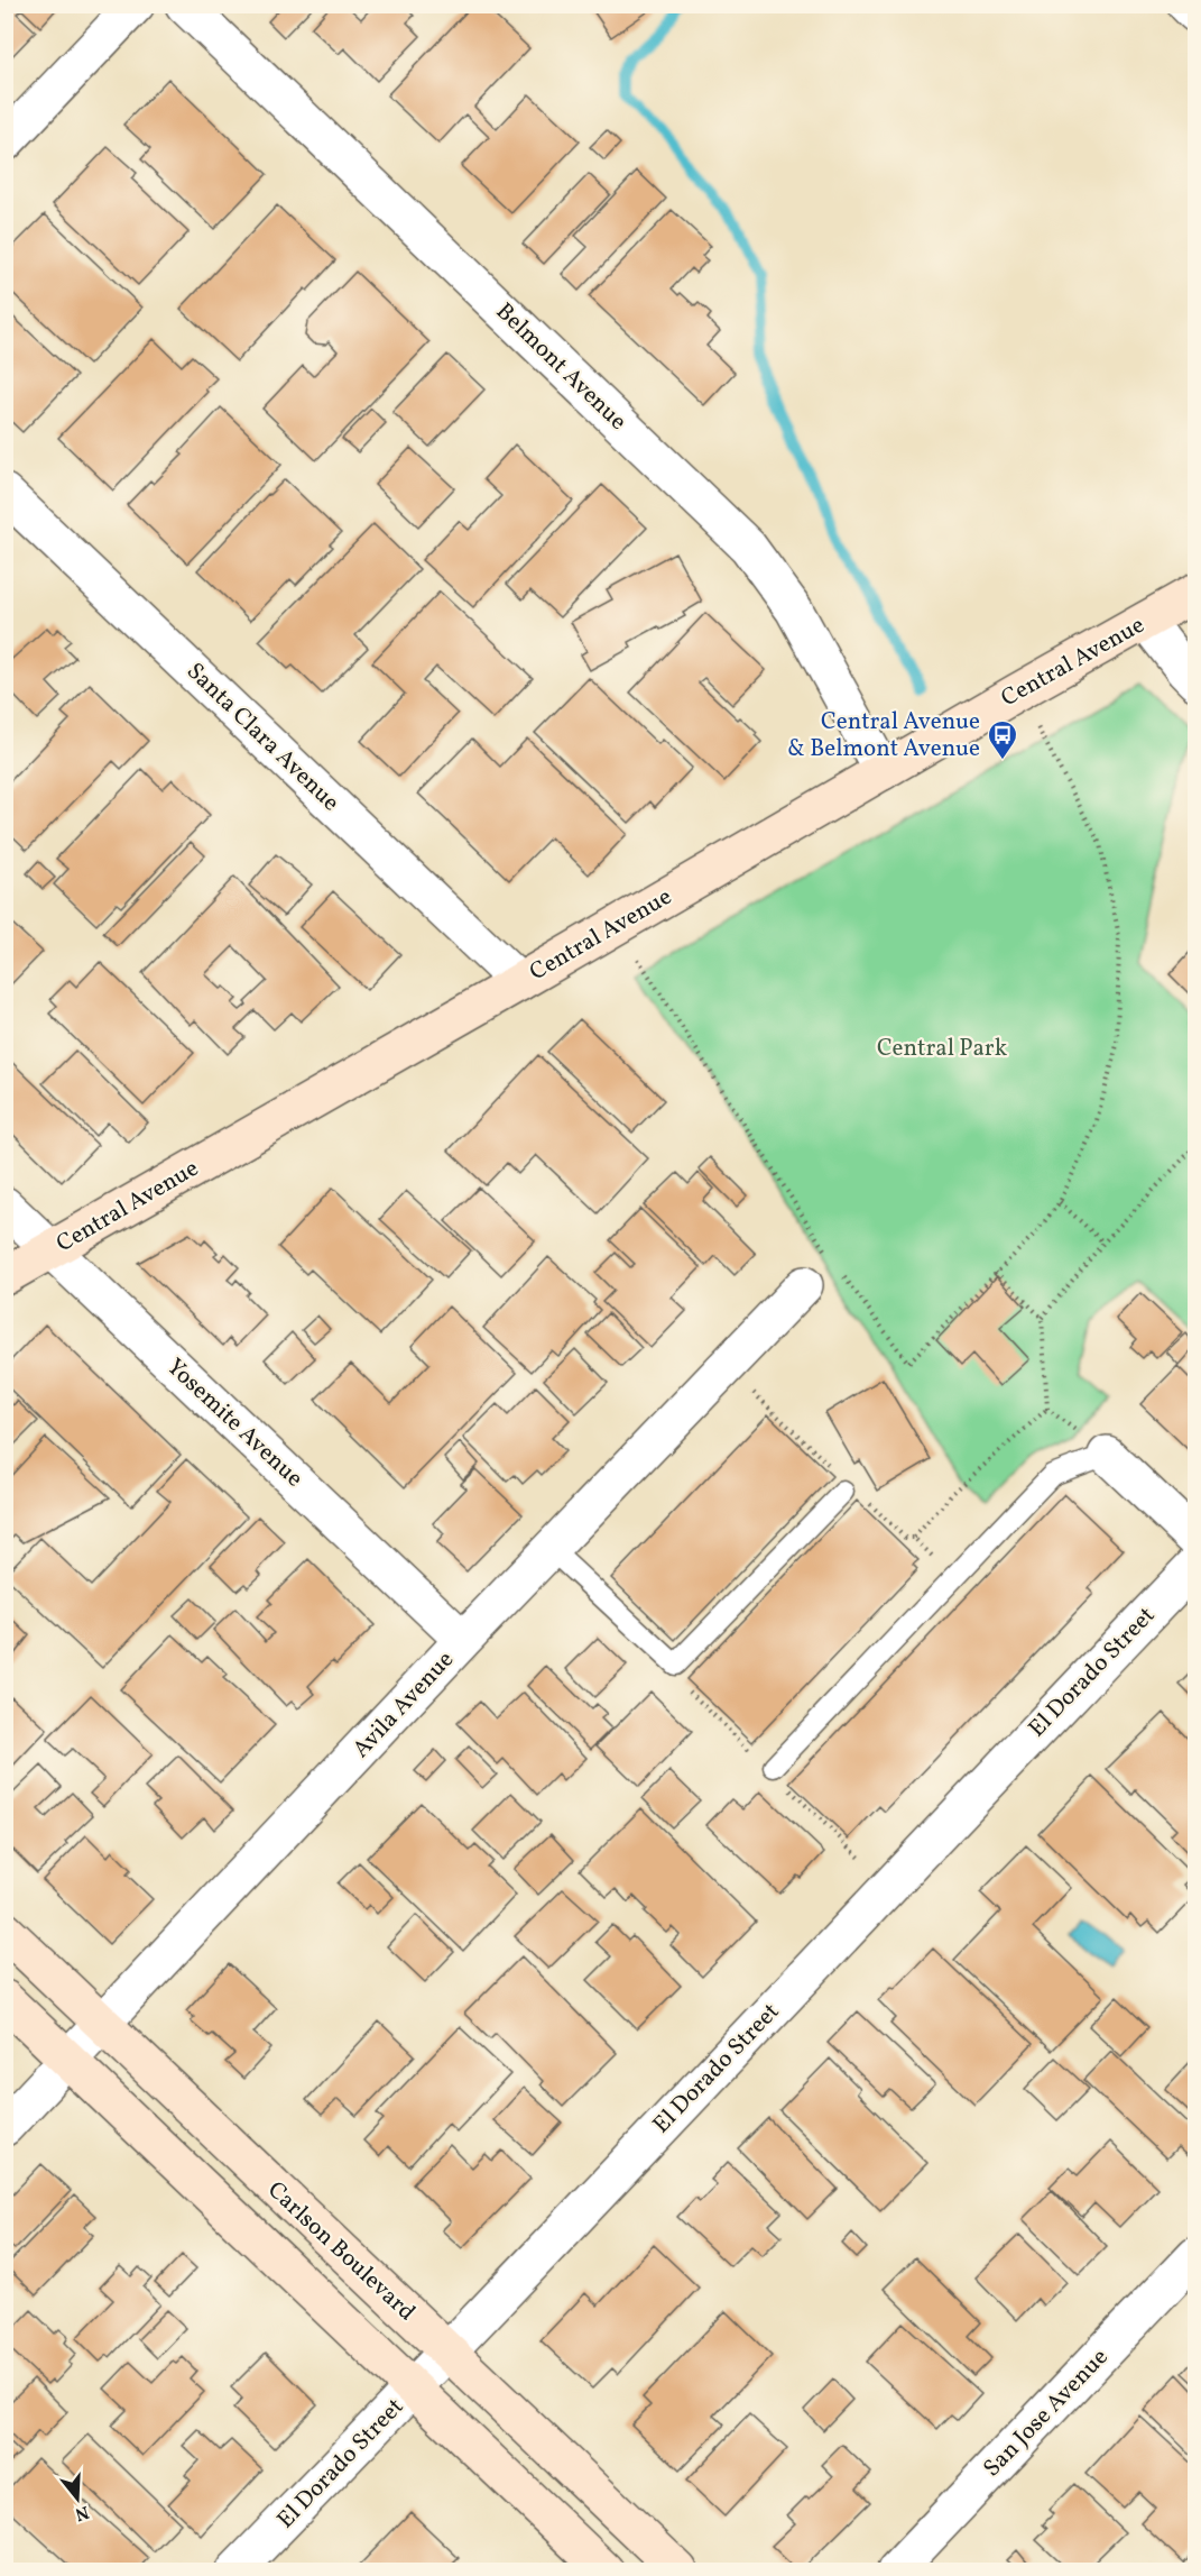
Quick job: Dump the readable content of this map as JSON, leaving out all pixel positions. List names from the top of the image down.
{
  "streets": {
    "main road": ["Central Avenue", "Carlson Boulevard"],
    "street": [
      "Belmont Avenue",
      "Santa Clara Avenue",
      "Yosemite Avenue",
      "El Dorado Street",
      "Avila Avenue",
      "San Jose Avenue"
    ]
  },
  "crossings": [
    ["Belmont Avenue", "Central Avenue"],
    ["Central Avenue", "Santa Clara Avenue"],
    ["Central Avenue", "Yosemite Avenue"],
    ["Yosemite Avenue", "Avila Avenue"],
    ["El Dorado Street", "Carlson Boulevard"],
    ["Avila Avenue", "Carlson Boulevard"]
  ],
  "parks": ["Central Park"],
  "places": {
    "bus stop": ["Central Avenue & Belmont Avenue"]
  },
  "north": "bottom"
}
